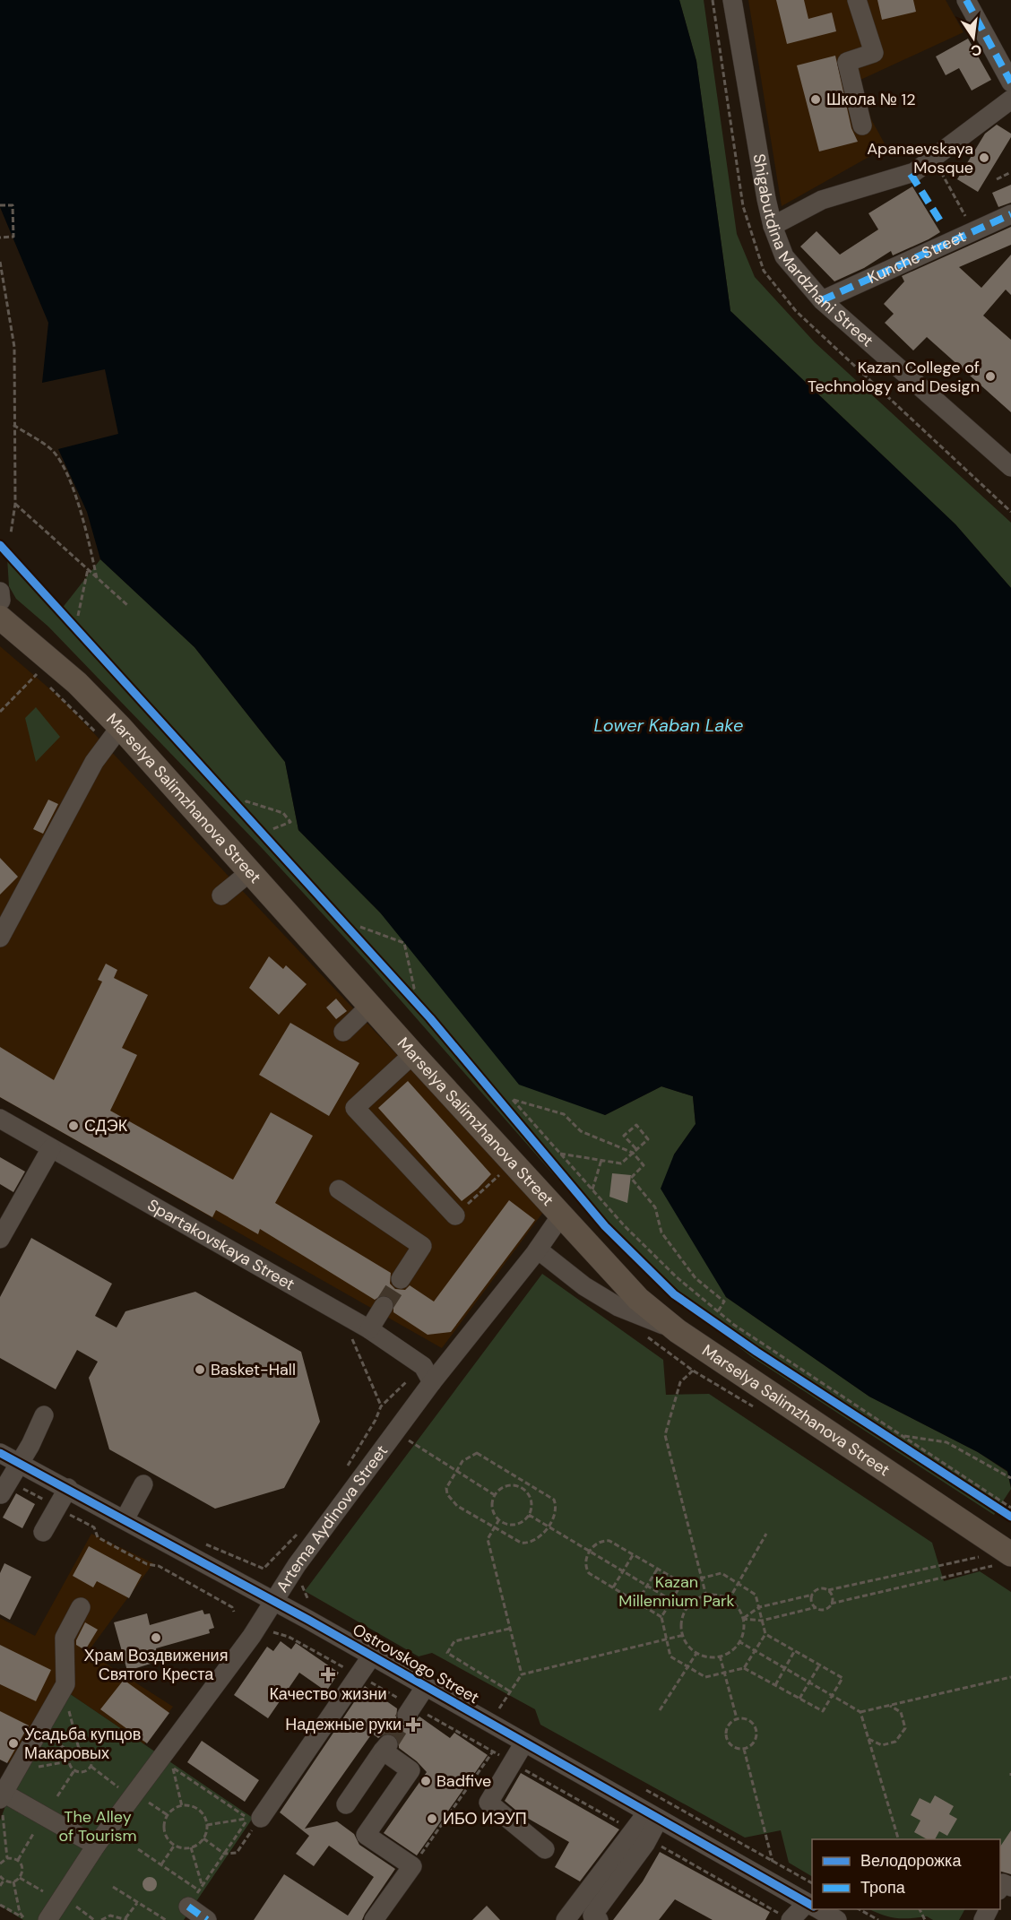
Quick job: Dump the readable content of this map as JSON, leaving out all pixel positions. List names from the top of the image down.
{
  "streets": {
    "main road": ["Marselya Salimzhanova Street"],
    "street": [
      "Shigabutdina Mardzhani Street",
      "Kunche Street",
      "Spartakovskaya Street",
      "Artema Aydinova Street",
      "Ostrovskogo Street"
    ]
  },
  "crossings": [
    ["Shigabutdina Mardzhani Street", "Kunche Street"],
    ["Marselya Salimzhanova Street", "Artema Aydinova Street"],
    ["Spartakovskaya Street", "Artema Aydinova Street"],
    ["Artema Aydinova Street", "Ostrovskogo Street"]
  ],
  "water": ["Lower Kaban Lake"],
  "parks": ["Kazan Millennium Park", "The Alley of Tourism"],
  "places": {
    "other": [
      "Школа № 12",
      "Apanaevskaya Mosque",
      "Kazan College of Technology and Design",
      "СДЭК",
      "Basket-Hall",
      "Храм Воздвижения Святого Креста",
      "Усадьба купцов Макаровых",
      "Badfive",
      "ИБО ИЭУП"
    ],
    "health": ["Качество жизни", "Надежные руки"]
  },
  "legend": ["Велодорожка", "Тропа"],
  "north": "bottom"
}
